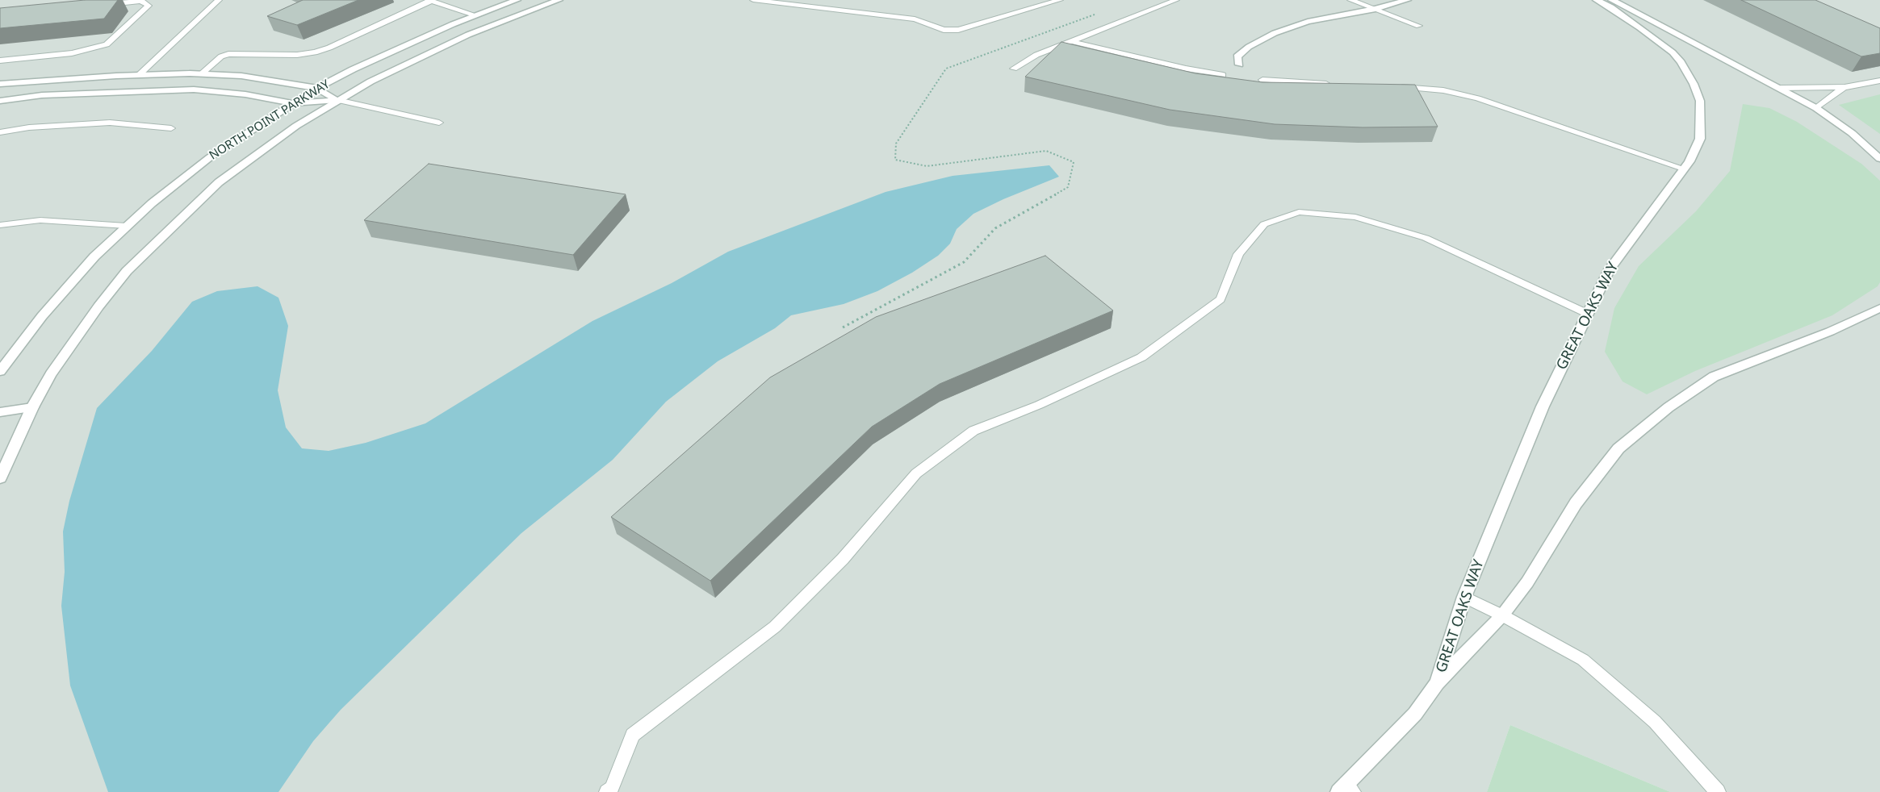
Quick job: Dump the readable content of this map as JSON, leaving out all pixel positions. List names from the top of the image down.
{
  "streets": {
    "street": ["NORTH POINT PARKWAY", "GREAT OAKS WAY"]
  }
}
